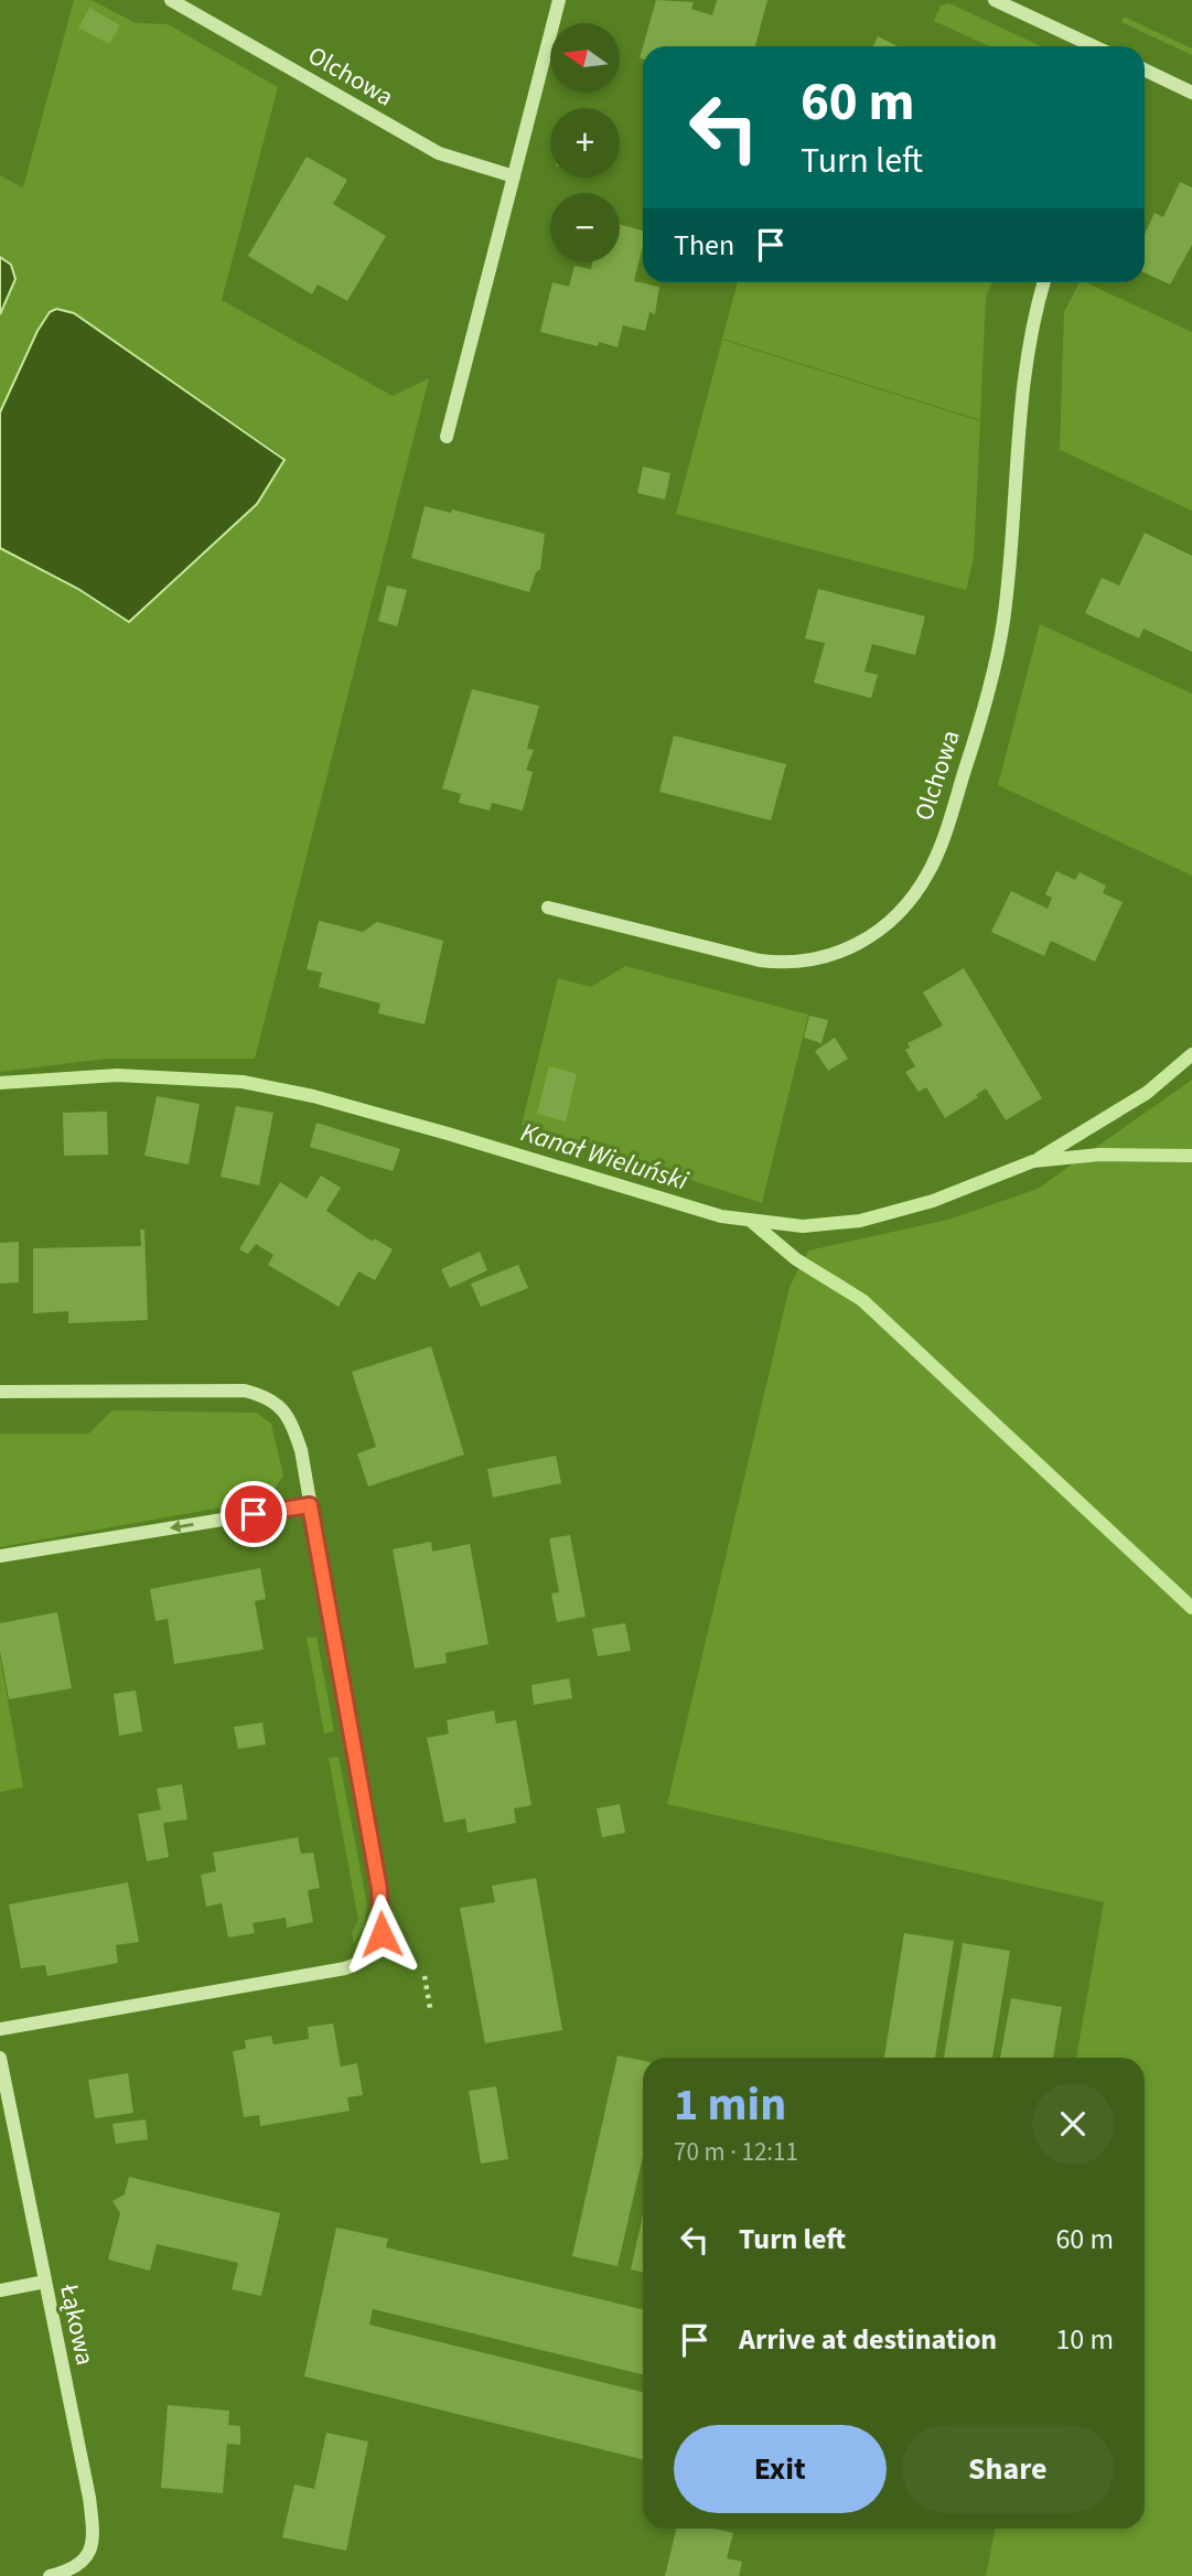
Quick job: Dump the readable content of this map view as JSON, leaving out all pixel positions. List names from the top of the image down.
{
  "streets": {
    "street": ["Olchowa", "Łąkowa"]
  },
  "water": ["Kanał Wieluński"],
  "north": "left",
  "page": {
    "map_buttons": ["+", "−"],
    "turn": ["60 m", "Turn left"],
    "then": "Then",
    "heading": ["1 min", "70 m · 12:11"],
    "list": [
      {
        "name": "Turn left",
        "value": "60 m"
      },
      {
        "name": "Arrive at destination",
        "value": "10 m"
      }
    ],
    "buttons": ["Exit", "Share"]
  }
}
